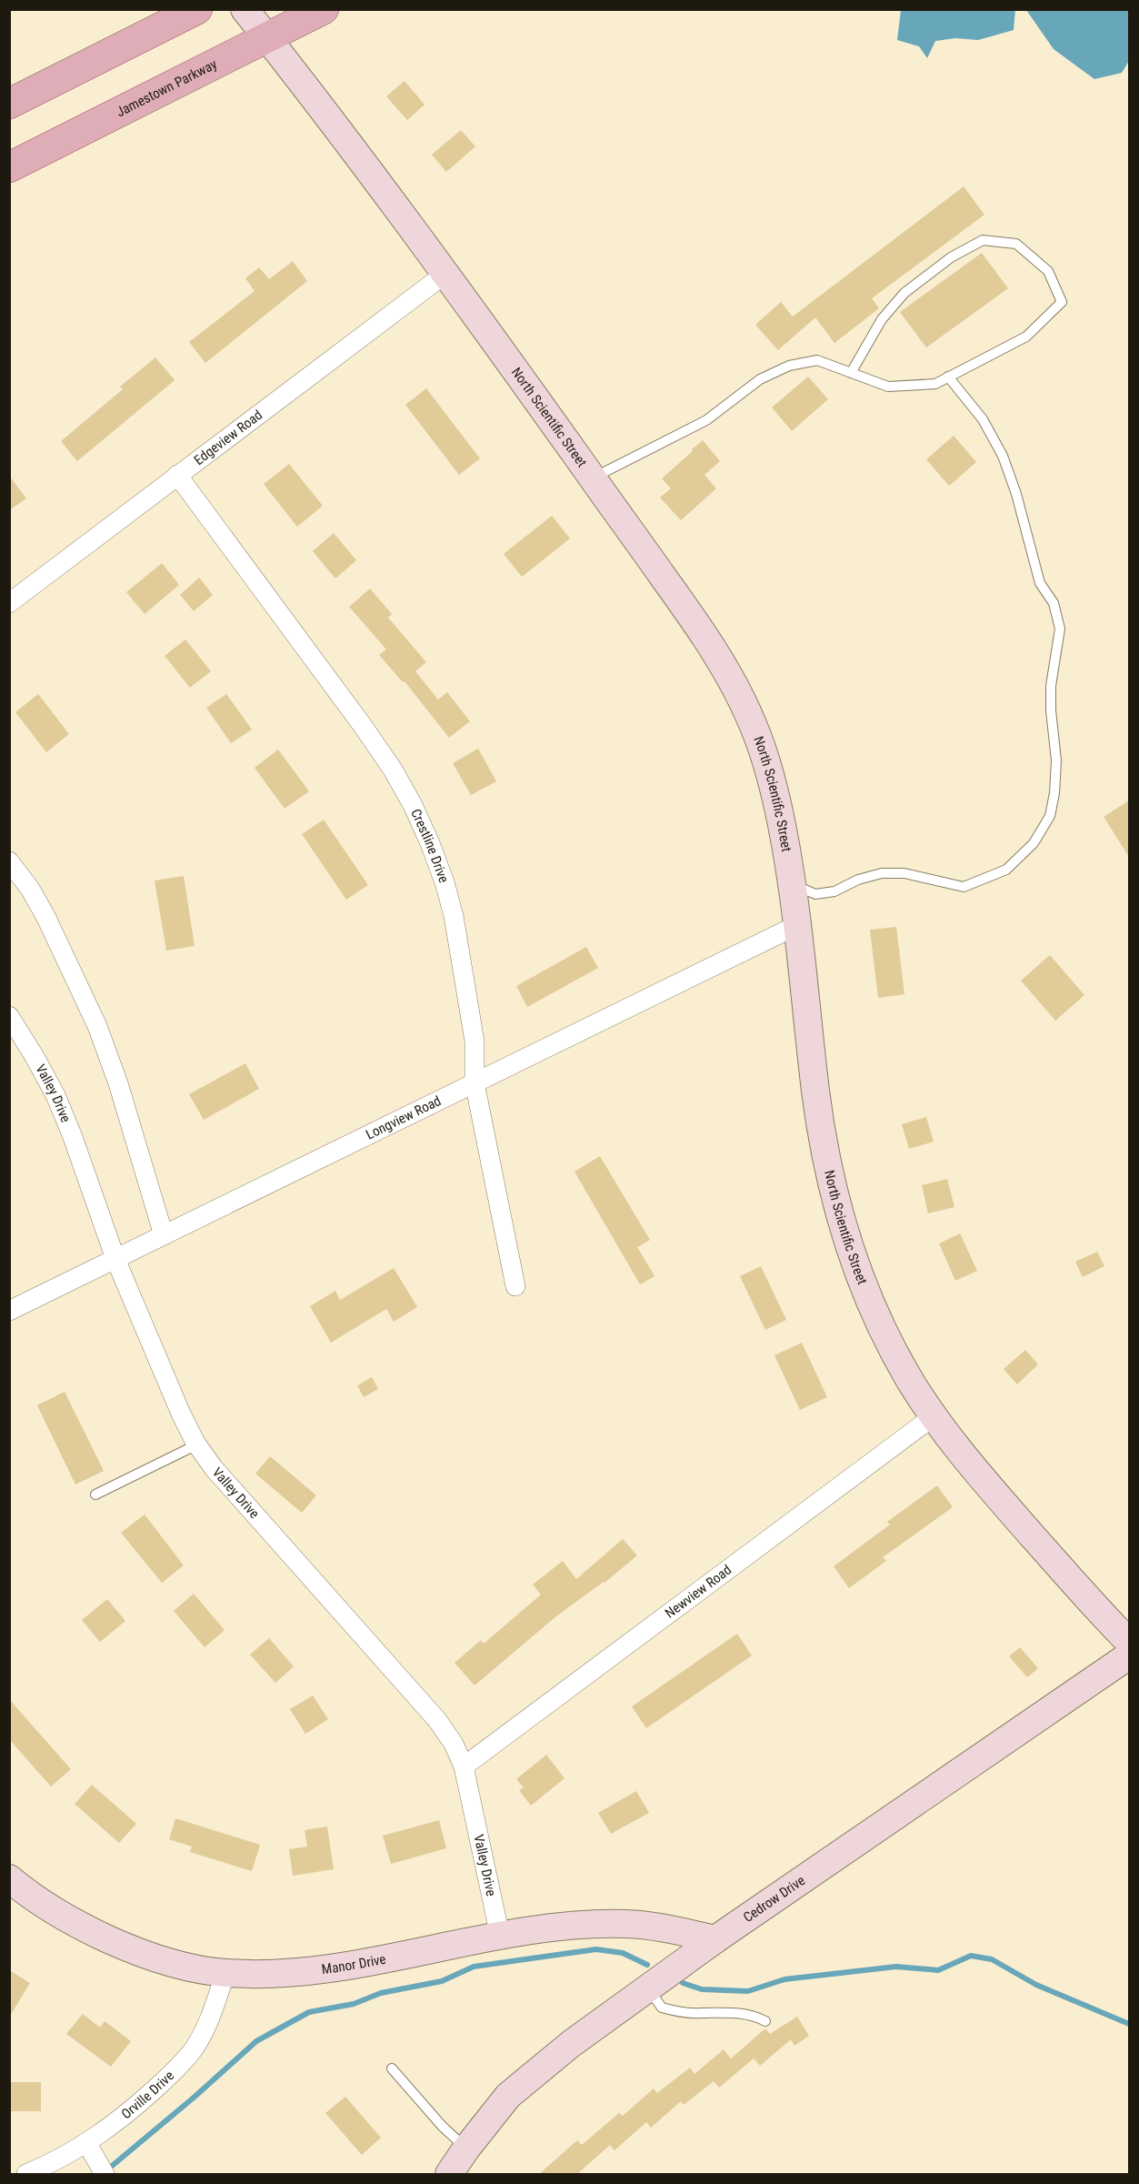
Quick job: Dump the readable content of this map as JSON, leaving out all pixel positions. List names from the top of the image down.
{
  "streets": {
    "main road": ["Jamestown Parkway"],
    "street": [
      "North Scientific Street",
      "Edgeview Road",
      "Crestline Drive",
      "Valley Drive",
      "Longview Road",
      "Newview Road",
      "Cedrow Drive",
      "Manor Drive",
      "Orville Drive"
    ]
  },
  "crossings": [
    ["Jamestown Parkway", "North Scientific Street"],
    ["North Scientific Street", "Edgeview Road"],
    ["North Scientific Street", "Longview Road"],
    ["North Scientific Street", "Newview Road"],
    ["Edgeview Road", "Crestline Drive"],
    ["Crestline Drive", "Longview Road"],
    ["Valley Drive", "Longview Road"],
    ["Valley Drive", "Newview Road"],
    ["Valley Drive", "Manor Drive"],
    ["Cedrow Drive", "Manor Drive"],
    ["Manor Drive", "Orville Drive"]
  ]
}
